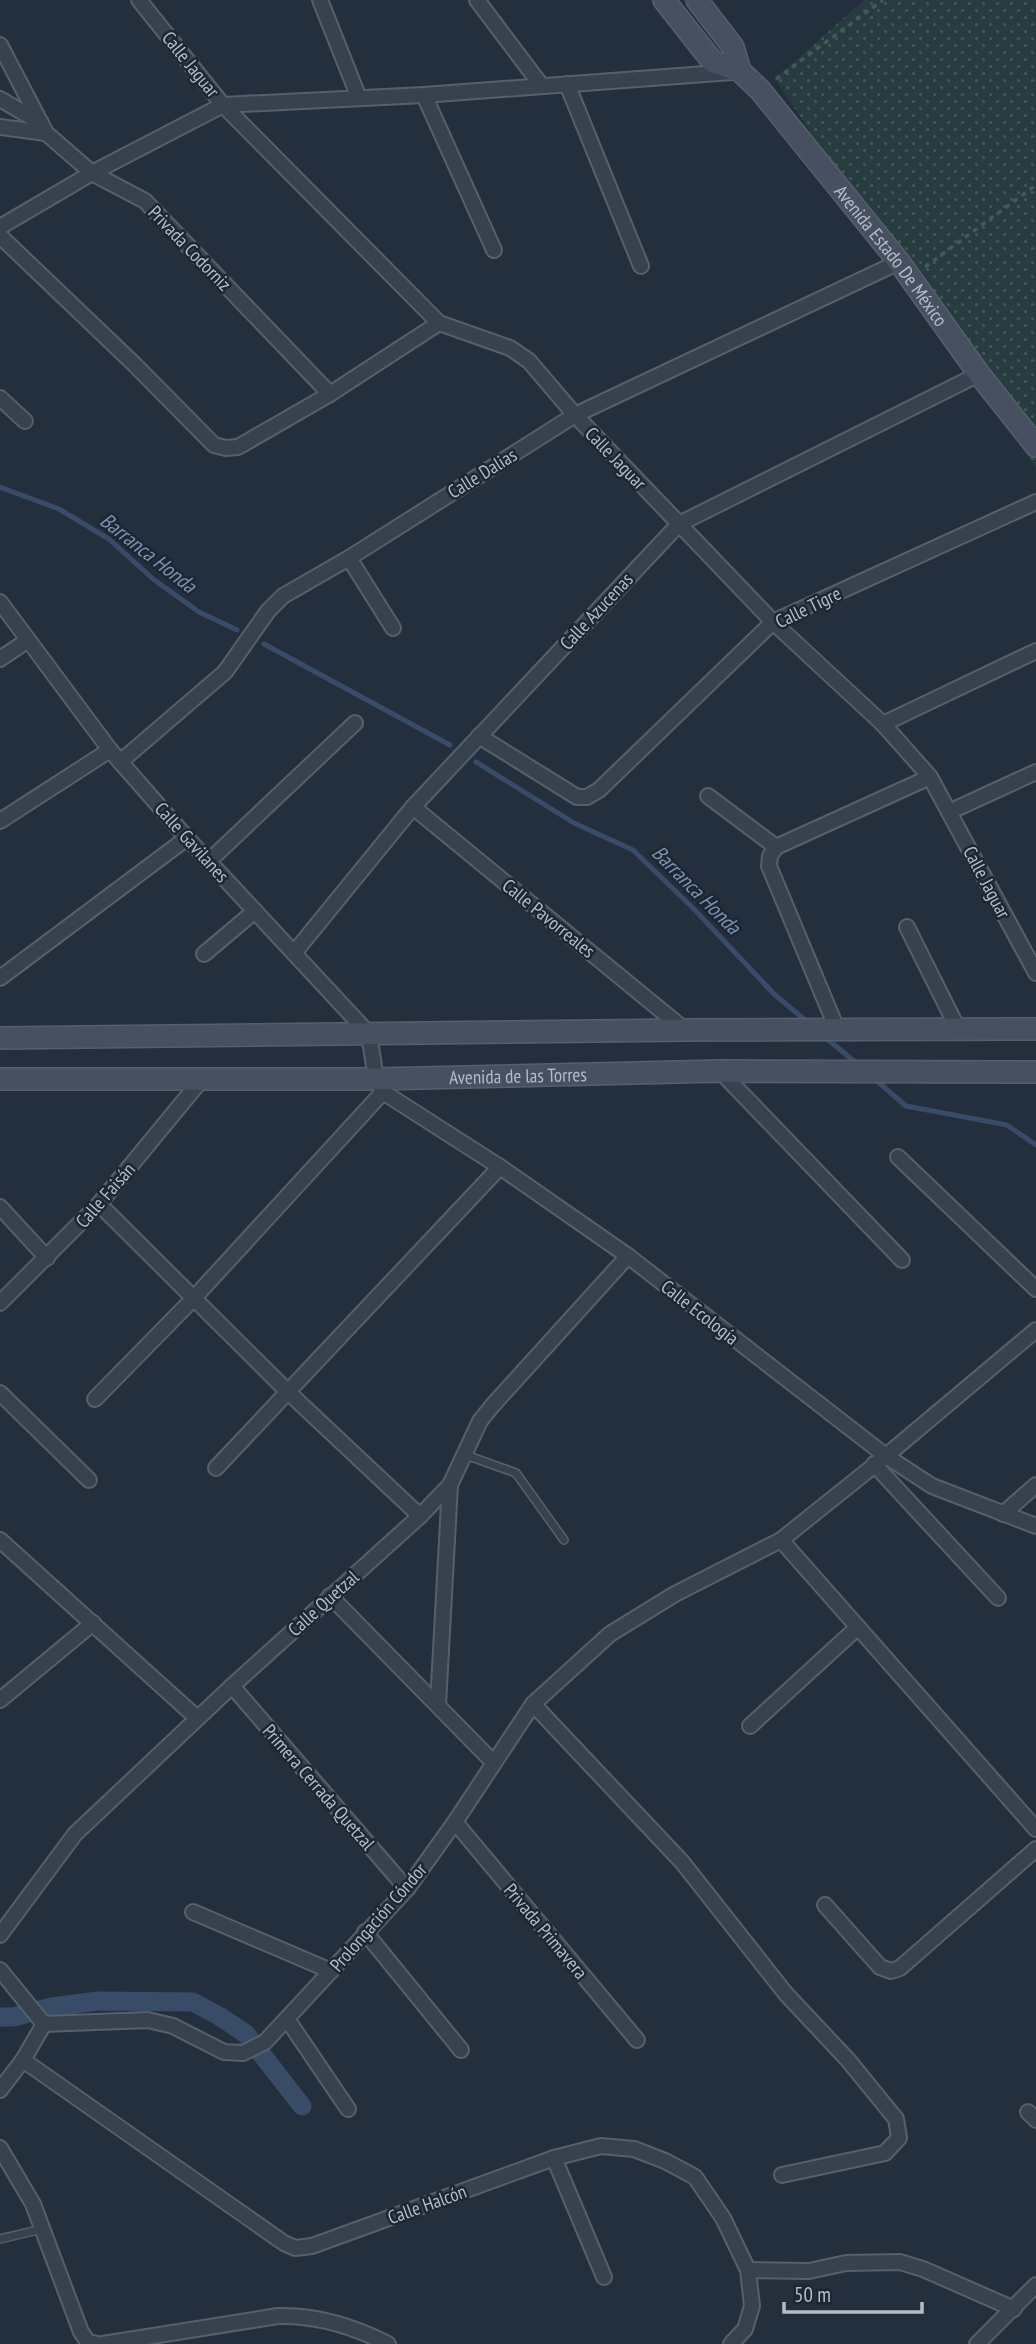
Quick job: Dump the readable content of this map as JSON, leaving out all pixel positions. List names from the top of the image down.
{
  "streets": {
    "main road": ["Avenida Estado De México", "Avenida de las Torres"],
    "street": [
      "Calle Jaguar",
      "Privada Codorniz",
      "Calle Dalias",
      "Calle Tigre",
      "Calle Azucenas",
      "Calle Gavilanes",
      "Calle Pavorreales",
      "Calle Faisán",
      "Calle Ecología",
      "Calle Quetzal",
      "Primera Cerrada Quetzal",
      "Prolongación Cóndor",
      "Privada Primavera",
      "Calle Halcón"
    ]
  },
  "crossings": [
    ["Calle Jaguar", "Calle Dalias"],
    ["Calle Jaguar", "Calle Tigre"],
    ["Calle Jaguar", "Calle Azucenas"],
    ["Avenida Estado De México", "Calle Dalias"],
    ["Avenida Estado De México", "Calle Azucenas"],
    ["Calle Dalias", "Calle Gavilanes"],
    ["Calle Tigre", "Calle Azucenas"],
    ["Calle Azucenas", "Calle Gavilanes"],
    ["Calle Azucenas", "Calle Pavorreales"],
    ["Avenida de las Torres", "Calle Faisán"],
    ["Avenida de las Torres", "Calle Ecología"],
    ["Calle Ecología", "Calle Quetzal"],
    ["Calle Ecología", "Prolongación Cóndor"],
    ["Calle Quetzal", "Primera Cerrada Quetzal"],
    ["Primera Cerrada Quetzal", "Prolongación Cóndor"],
    ["Prolongación Cóndor", "Privada Primavera"]
  ],
  "water": ["Barranca Honda"],
  "scale_bar": "50 m"
}
